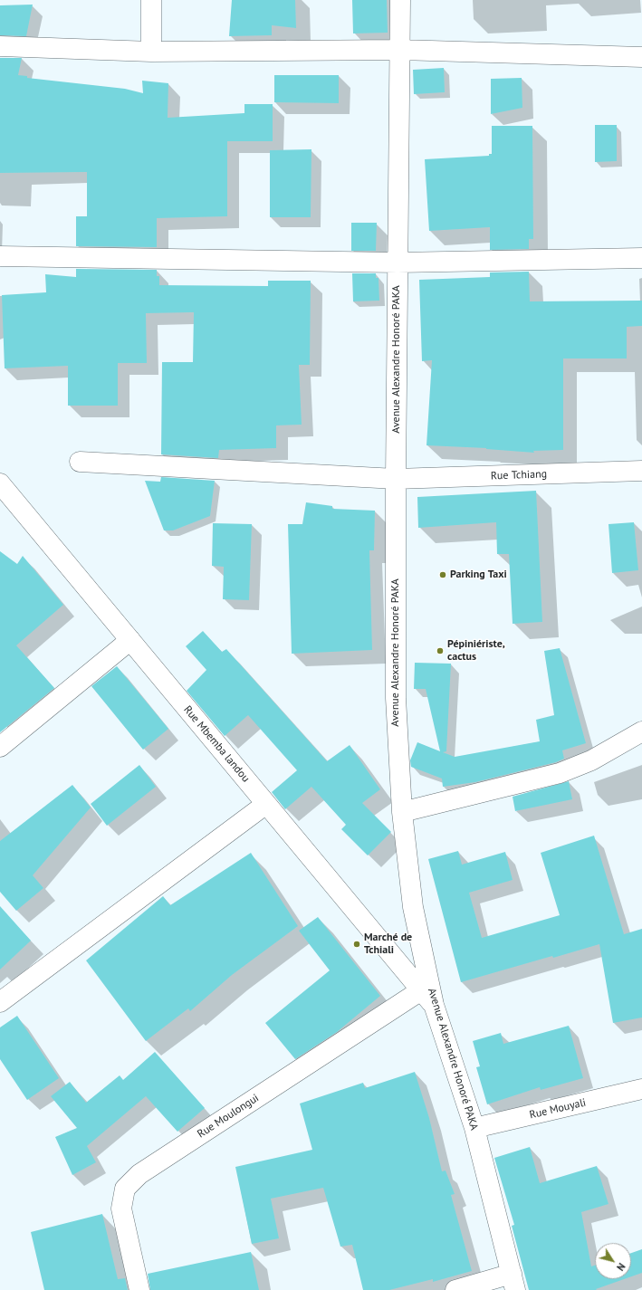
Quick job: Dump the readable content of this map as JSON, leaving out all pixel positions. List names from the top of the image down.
{
  "streets": {
    "street": [
      "Avenue Alexandre Honoré PAKA",
      "Rue Tchiang",
      "Rue Mbemba landou",
      "Rue Mouyali",
      "Rue Moulongui"
    ]
  },
  "crossings": [
    ["Avenue Alexandre Honoré PAKA", "Rue Tchiang"],
    ["Avenue Alexandre Honoré PAKA", "Rue Mbemba landou"],
    ["Avenue Alexandre Honoré PAKA", "Rue Mouyali"],
    ["Avenue Alexandre Honoré PAKA", "Rue Moulongui"],
    ["Rue Mbemba landou", "Rue Moulongui"]
  ],
  "places": ["Parking Taxi", "Pépiniériste, cactus", "Marché de Tchiali"],
  "north": "bottom right"
}
